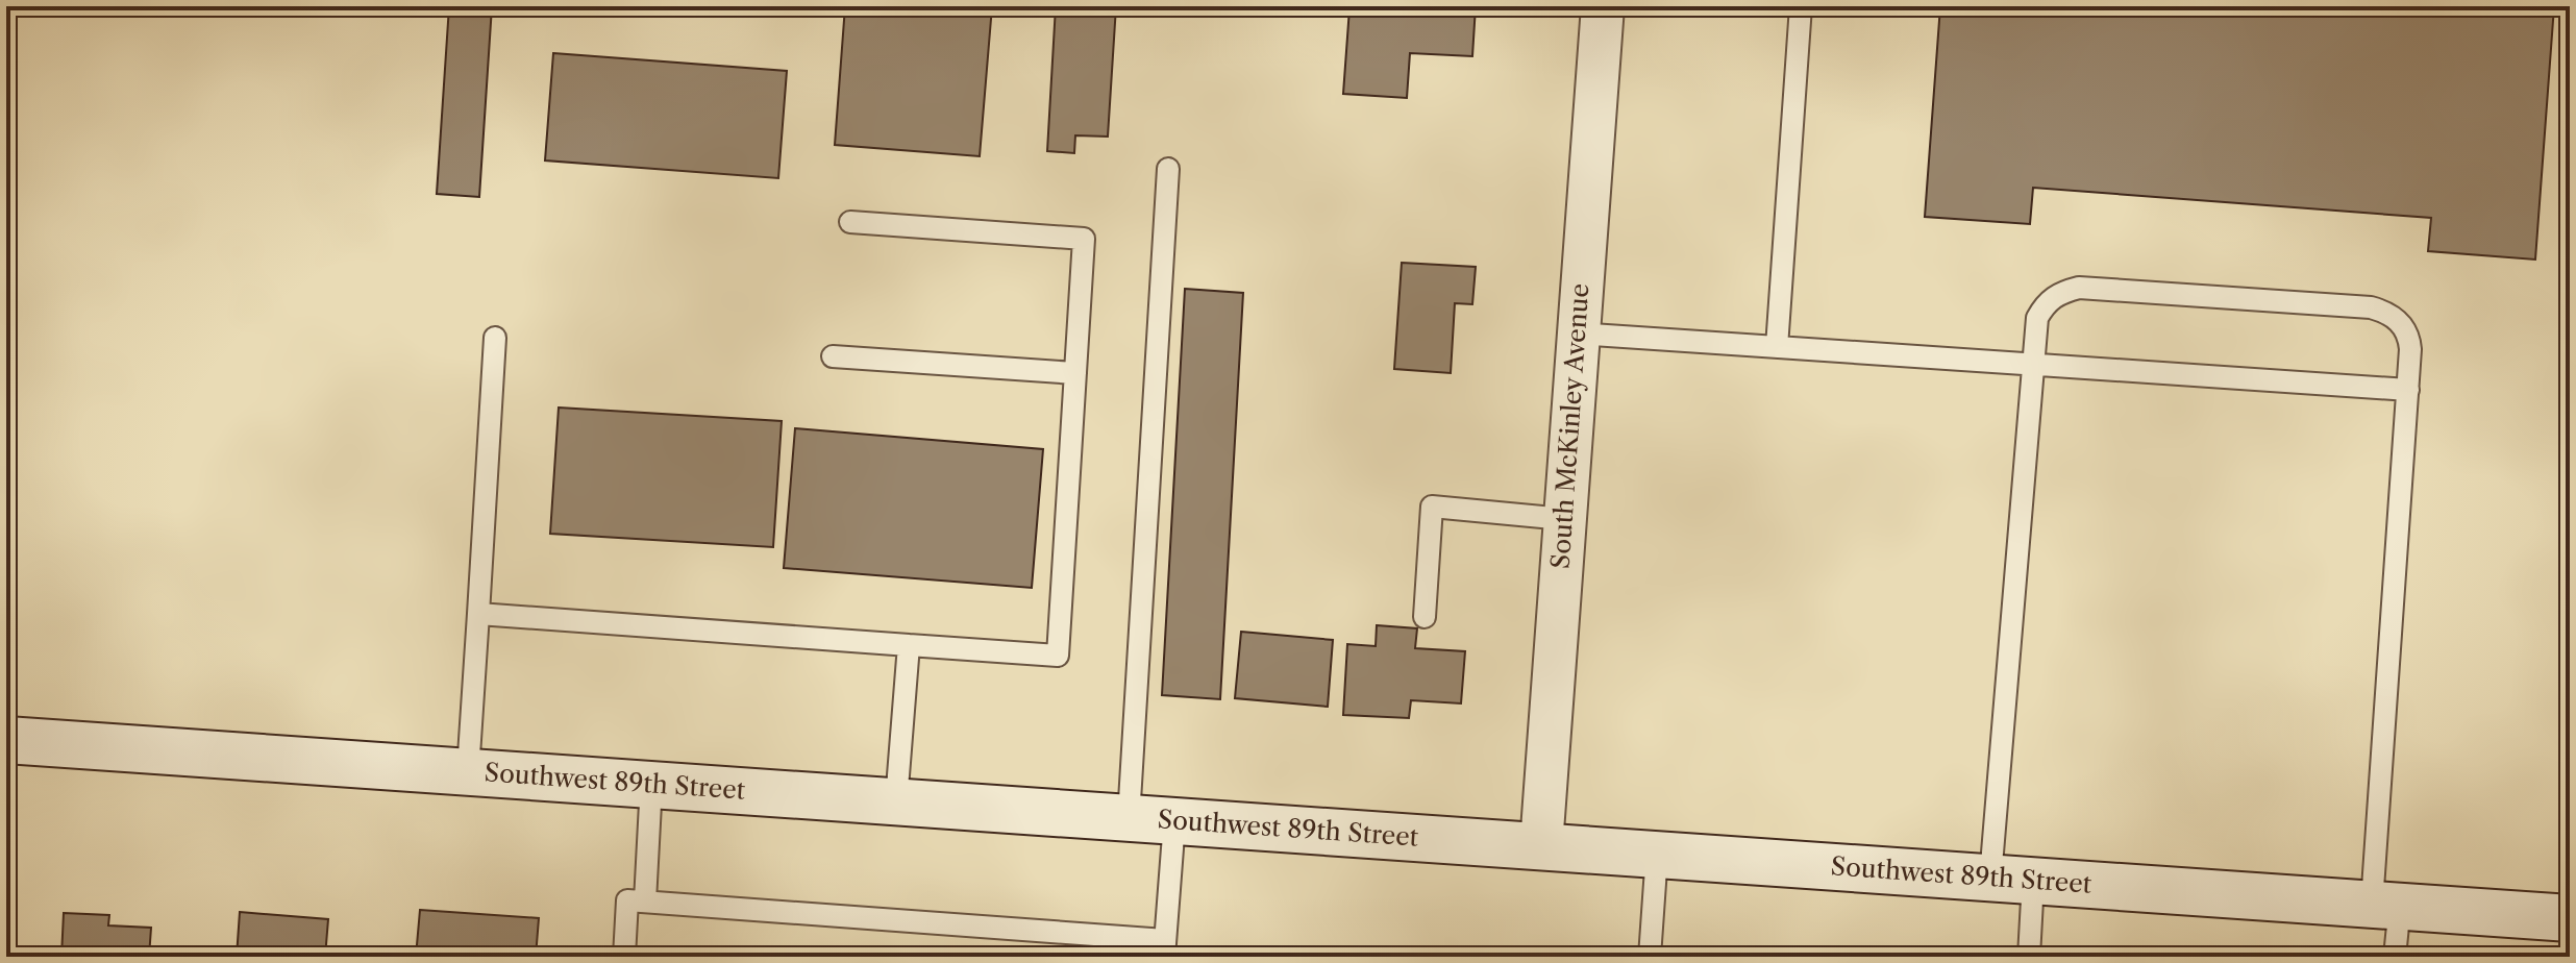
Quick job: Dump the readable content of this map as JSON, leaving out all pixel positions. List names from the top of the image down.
{
  "streets": {
    "main road": ["Southwest 89th Street"],
    "street": ["South McKinley Avenue"]
  },
  "crossings": [
    ["South McKinley Avenue", "Southwest 89th Street"]
  ]
}
